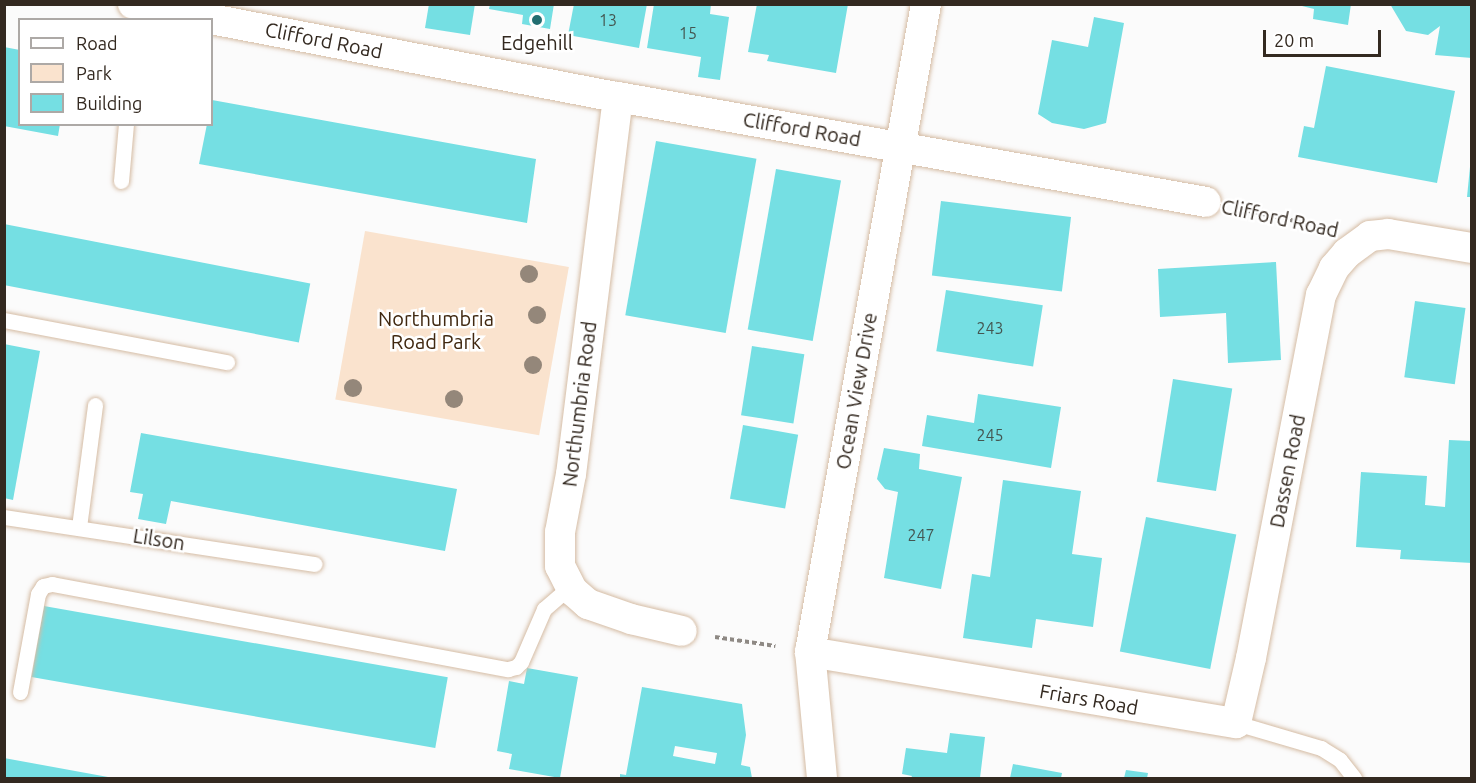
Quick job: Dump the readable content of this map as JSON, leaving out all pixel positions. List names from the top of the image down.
{
  "streets": {
    "street": [
      "Clifford Road",
      "Ocean View Drive",
      "Northumbria Road",
      "Dassen Road",
      "Friars Road"
    ],
    "lane": ["Lilson"]
  },
  "crossings": [
    ["Clifford Road", "Ocean View Drive"],
    ["Clifford Road", "Northumbria Road"],
    ["Clifford Road", "Dassen Road"],
    ["Ocean View Drive", "Friars Road"],
    ["Dassen Road", "Friars Road"]
  ],
  "parks": ["Northumbria Road Park"],
  "places": ["Edgehill"],
  "house_numbers": [
    "13",
    "15",
    "243",
    "245",
    "247"
  ],
  "legend": ["Road", "Park", "Building"],
  "scale_bar": "20 m"
}
